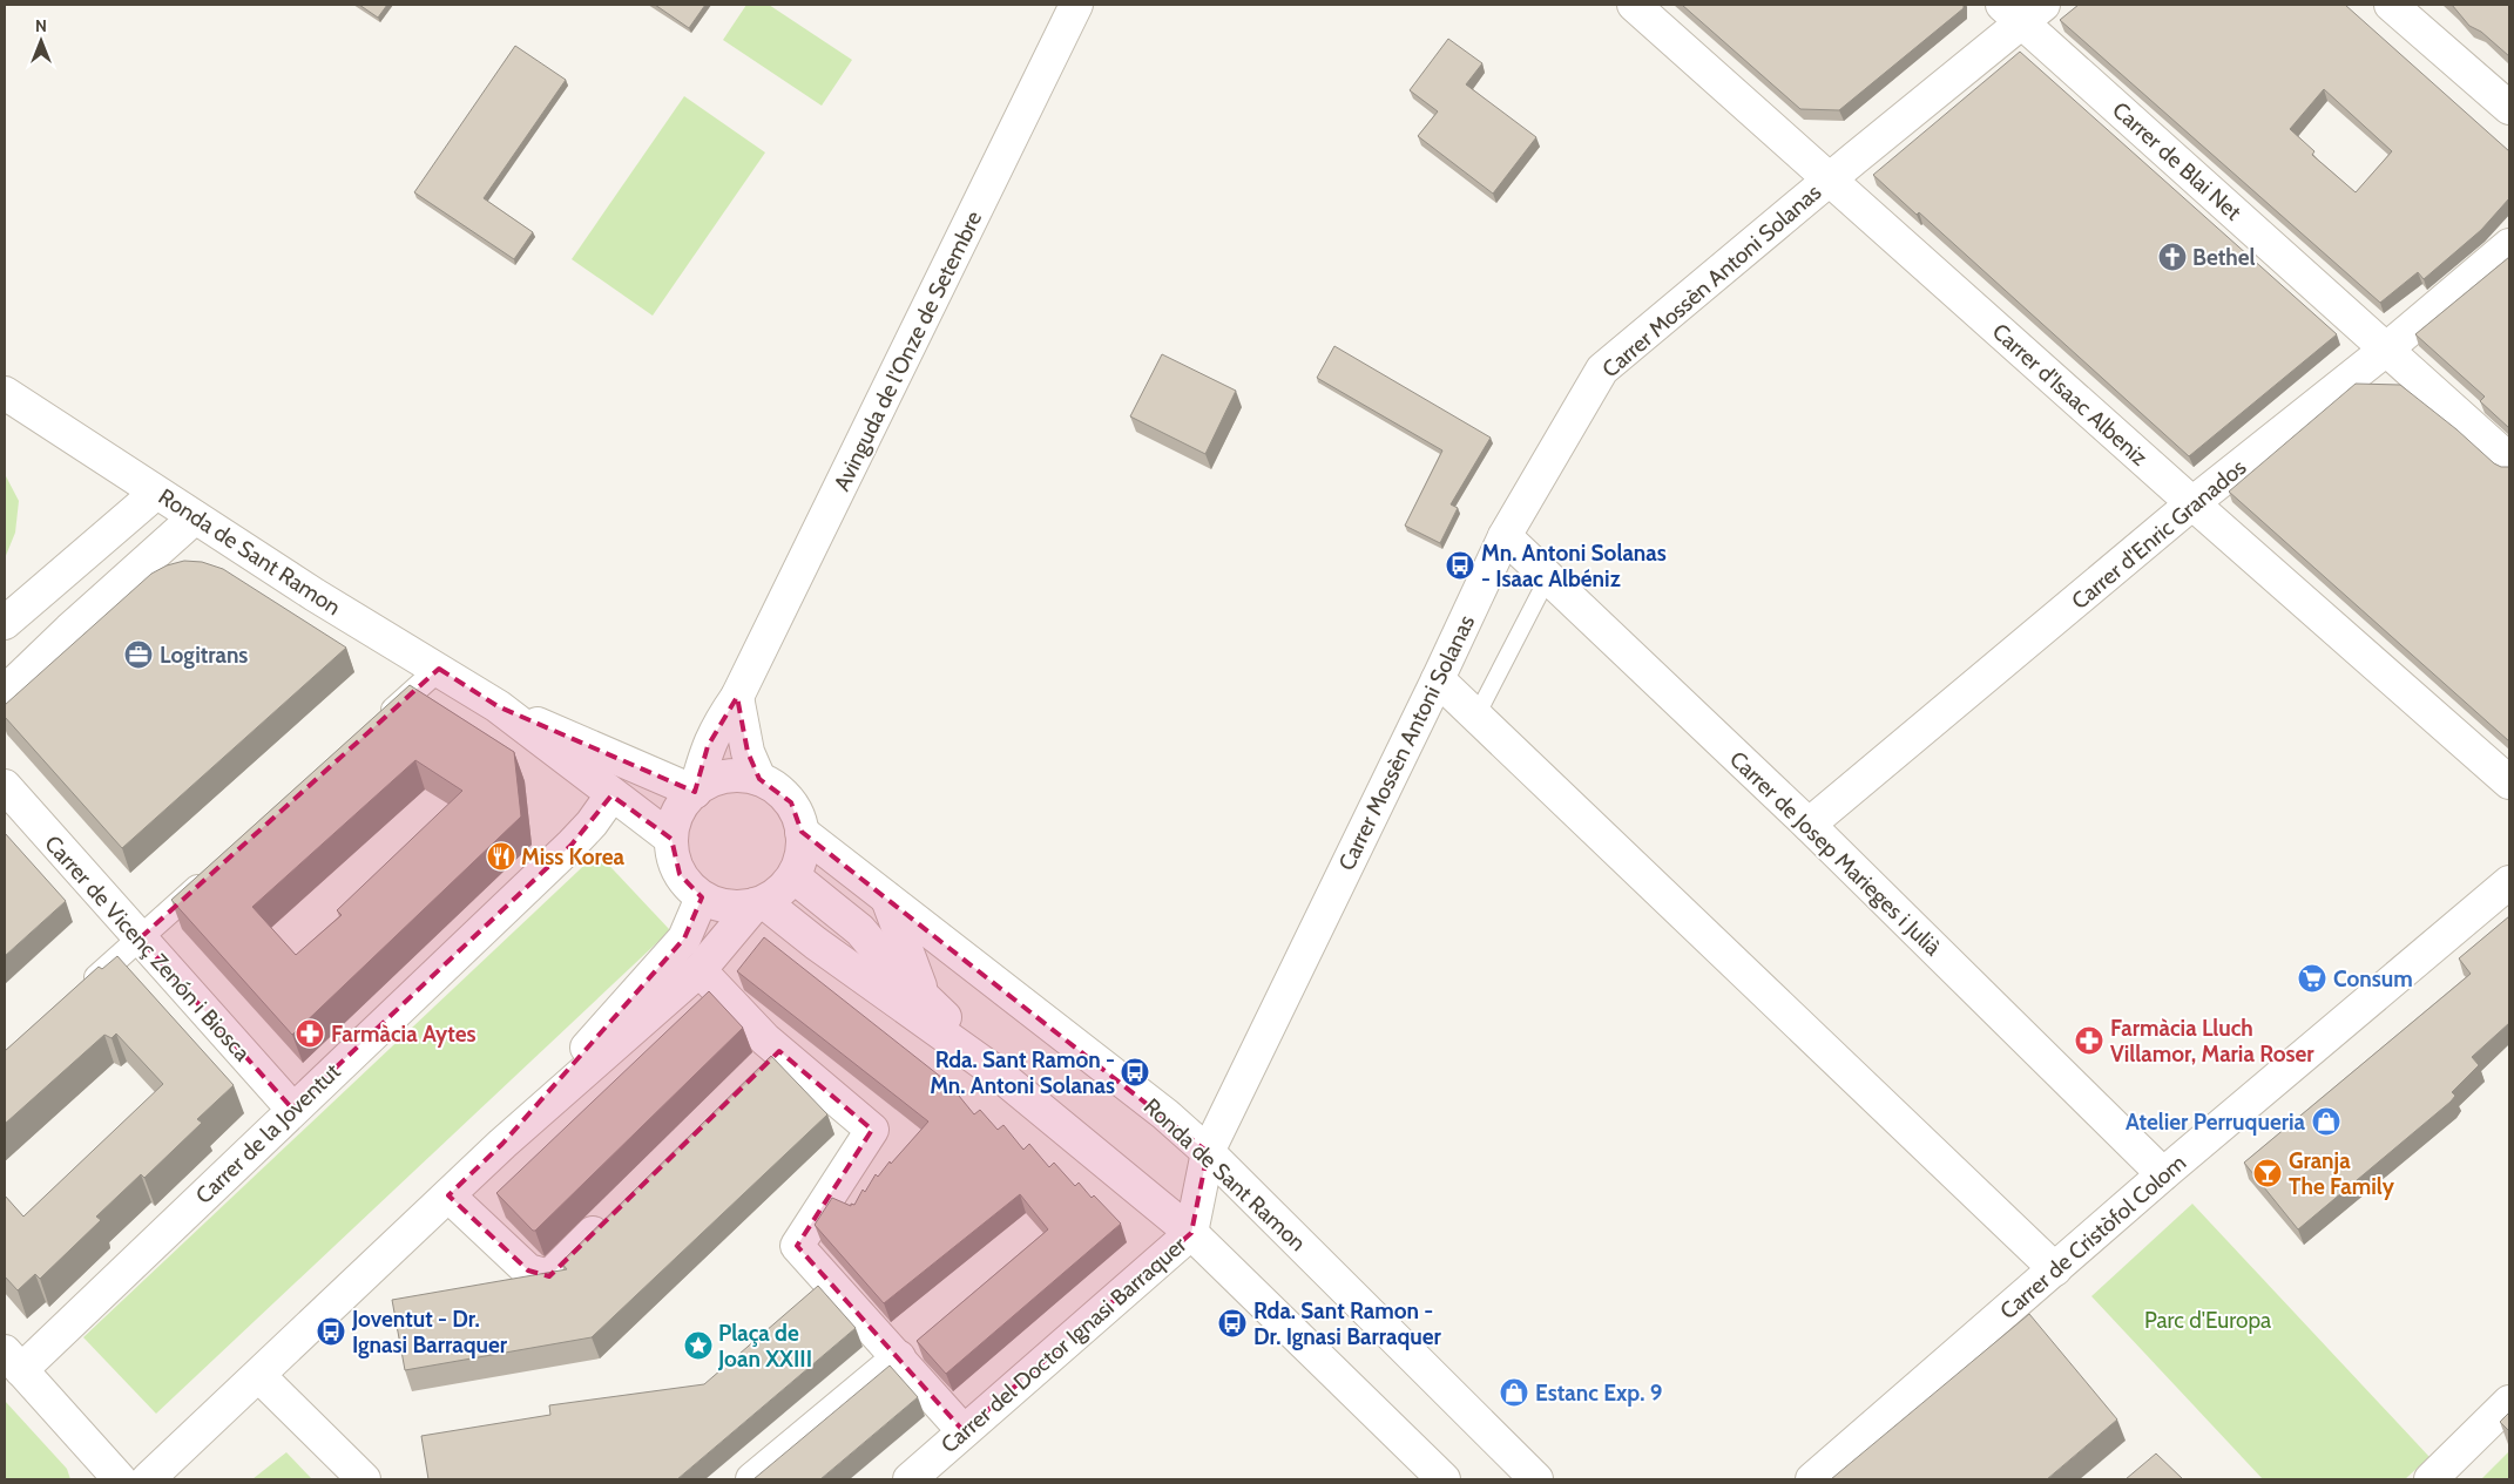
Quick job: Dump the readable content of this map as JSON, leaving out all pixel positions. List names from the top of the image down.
{
  "streets": {
    "street": [
      "Carrer de Blai Net",
      "Carrer Mossèn Antoni Solanas",
      "Avinguda de l'Onze de Setembre",
      "Carrer d'Isaac Albeniz",
      "Carrer d'Enric Granados",
      "Ronda de Sant Ramon",
      "Carrer de Josep Marieges i Julià",
      "Carrer de Vicenç Zenón i Biosca",
      "Carrer de la Joventut",
      "Carrer de Cristòfol Colom",
      "Carrer del Doctor Ignasi Barraquer"
    ]
  },
  "crossings": [
    ["Carrer de Blai Net", "Carrer Mossèn Antoni Solanas"],
    ["Carrer de Blai Net", "Carrer d'Enric Granados"],
    ["Carrer Mossèn Antoni Solanas", "Carrer d'Isaac Albeniz"],
    ["Carrer Mossèn Antoni Solanas", "Ronda de Sant Ramon"],
    ["Carrer Mossèn Antoni Solanas", "Carrer de Josep Marieges i Julià"],
    ["Carrer Mossèn Antoni Solanas", "Carrer del Doctor Ignasi Barraquer"],
    ["Avinguda de l'Onze de Setembre", "Ronda de Sant Ramon"],
    ["Carrer d'Isaac Albeniz", "Carrer d'Enric Granados"],
    ["Carrer d'Enric Granados", "Carrer de Josep Marieges i Julià"],
    ["Ronda de Sant Ramon", "Carrer de la Joventut"],
    ["Ronda de Sant Ramon", "Carrer del Doctor Ignasi Barraquer"],
    ["Carrer de Josep Marieges i Julià", "Carrer de Cristòfol Colom"],
    ["Carrer de Vicenç Zenón i Biosca", "Carrer de la Joventut"]
  ],
  "parks": ["Parc d'Europa"],
  "places": {
    "church": ["Bethel"],
    "bus stop": [
      "Mn. Antoni Solanas - Isaac Albéniz",
      "Rda. Sant Ramon - Mn. Antoni Solanas",
      "Rda. Sant Ramon - Dr. Ignasi Barraquer",
      "Joventut - Dr. Ignasi Barraquer"
    ],
    "office": ["Logitrans"],
    "restaurant": ["Miss Korea"],
    "supermarket": ["Consum"],
    "pharmacy": ["Farmàcia Aytes", "Farmàcia Lluch Villamor, Maria Roser"],
    "shop": ["Atelier Perruqueria", "Estanc Exp. 9"],
    "bar": ["Granja The Family"],
    "place": ["Plaça de Joan XXIII"]
  },
  "north": "top"
}
